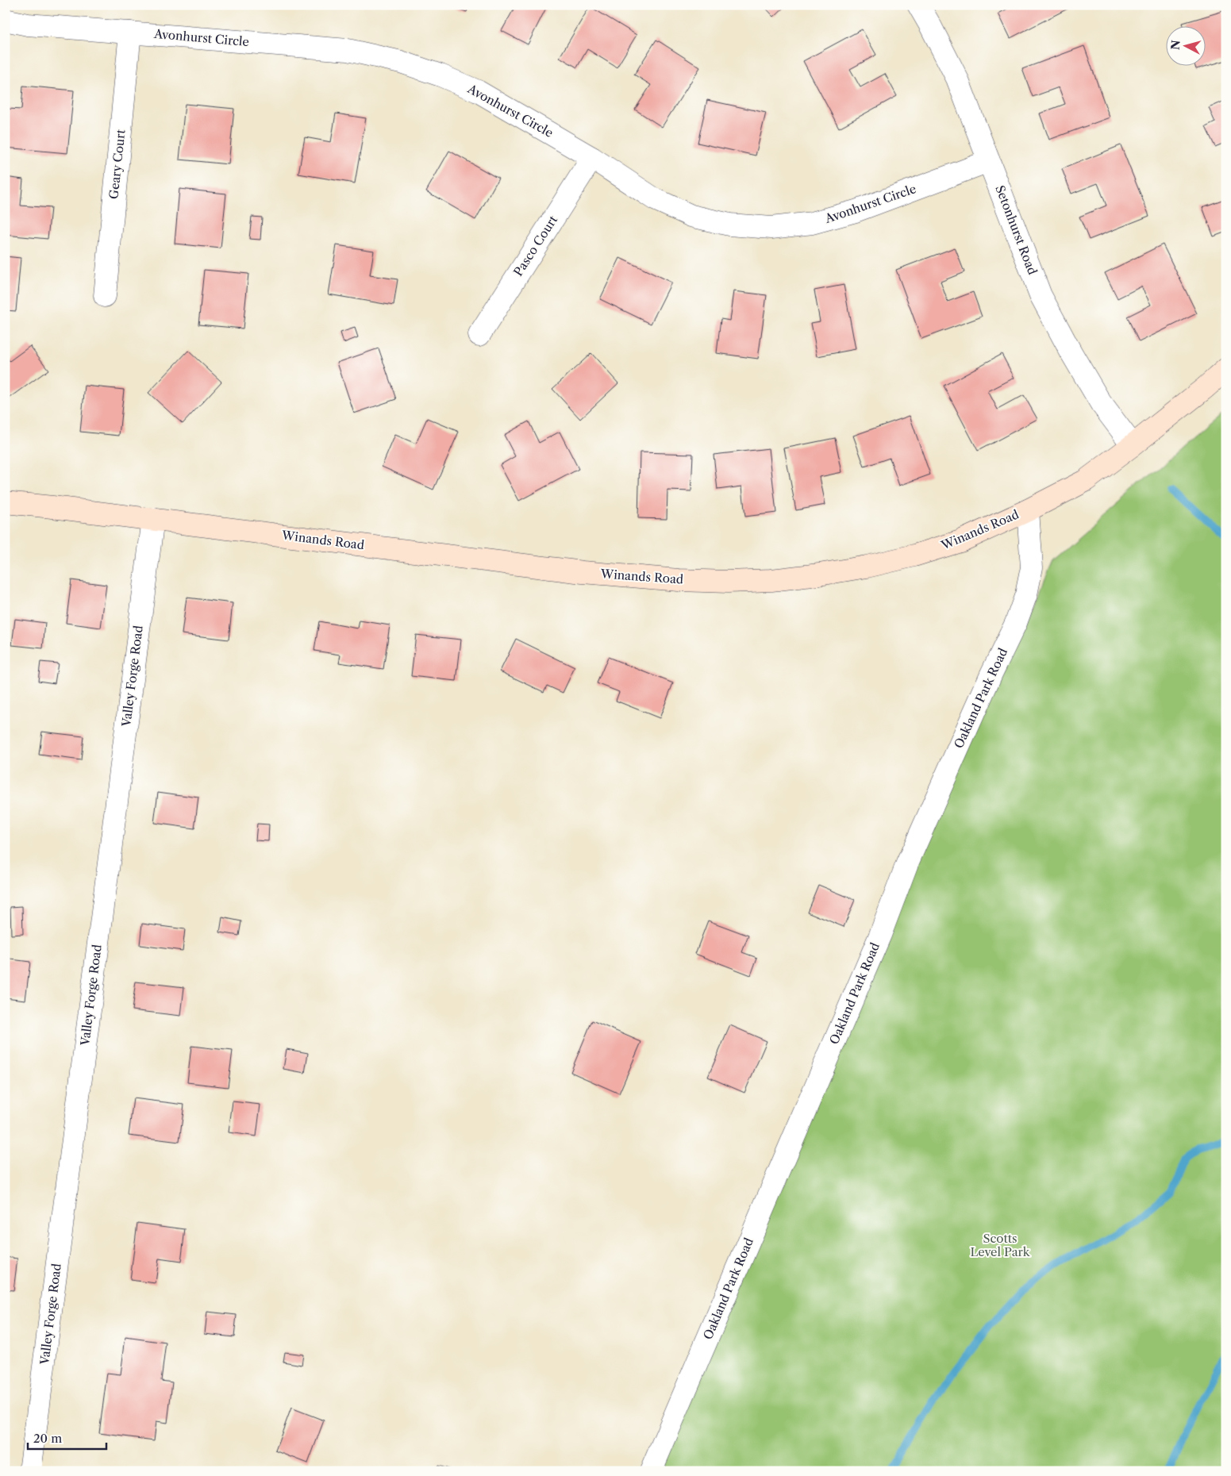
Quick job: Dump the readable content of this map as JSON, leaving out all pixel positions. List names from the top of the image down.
{
  "streets": {
    "street": [
      "Avonhurst Circle",
      "Geary Court",
      "Setonhurst Road",
      "Pasco Court",
      "Winands Road",
      "Valley Forge Road",
      "Oakland Park Road"
    ]
  },
  "crossings": [
    ["Avonhurst Circle", "Geary Court"],
    ["Avonhurst Circle", "Setonhurst Road"],
    ["Avonhurst Circle", "Pasco Court"],
    ["Setonhurst Road", "Winands Road"],
    ["Winands Road", "Valley Forge Road"],
    ["Winands Road", "Oakland Park Road"]
  ],
  "parks": ["Scotts Level Park"],
  "scale_bar": "20 m",
  "north": "left"
}
